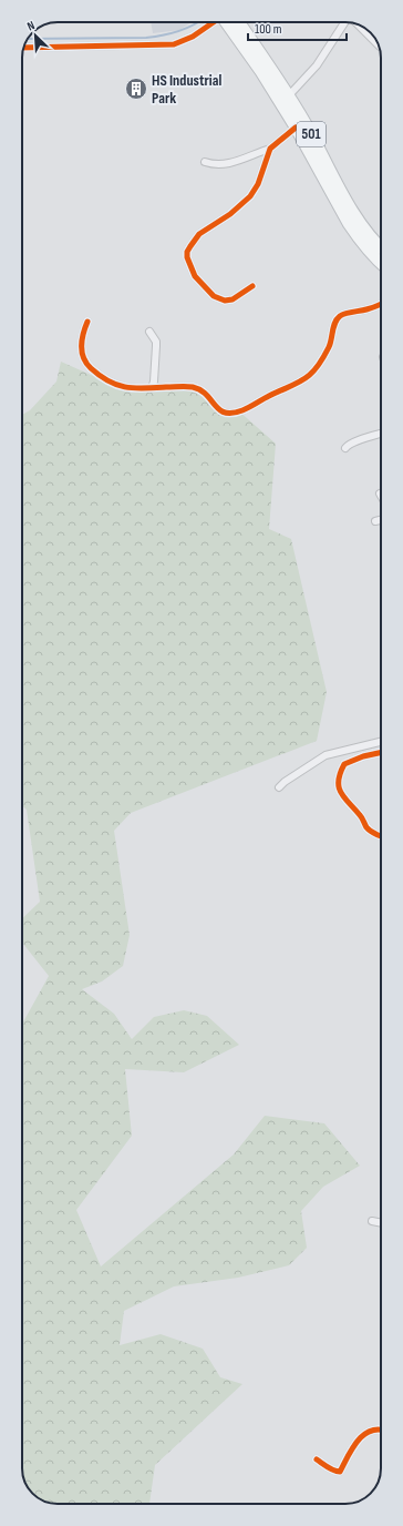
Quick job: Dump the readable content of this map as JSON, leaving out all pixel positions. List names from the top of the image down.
{
  "streets": {
    "main road": ["501"]
  },
  "places": {
    "building": ["HS Industrial Park"]
  },
  "scale_bar": "100 m",
  "north": "top left"
}
